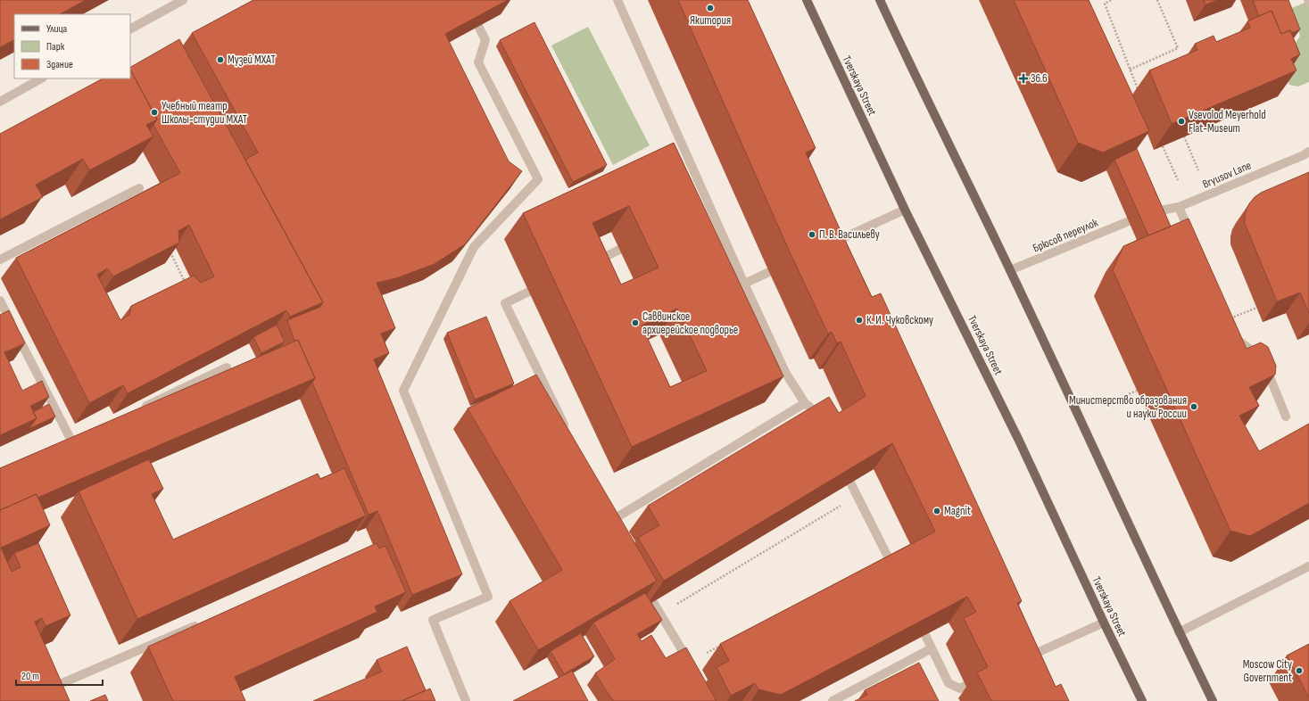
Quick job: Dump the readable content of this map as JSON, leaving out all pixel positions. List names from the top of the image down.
{
  "streets": {
    "main road": ["Tverskaya Street"],
    "street": ["Bryusov Lane", "Брюсов переулок"]
  },
  "places": {
    "other": [
      "Якитория",
      "Музей МХАТ",
      "Учебный театр Школы-студии МХАТ",
      "Vsevolod Meyerhold Flat-Museum",
      "П. В. Васильеву",
      "К. И. Чуковскому",
      "Саввинское архиерейское подворье",
      "Министерство образования и науки России",
      "Magnit",
      "Moscow City Government"
    ],
    "health": ["36.6"]
  },
  "legend": ["Улица", "Парк", "Здание"],
  "scale_bar": "20 m"
}
